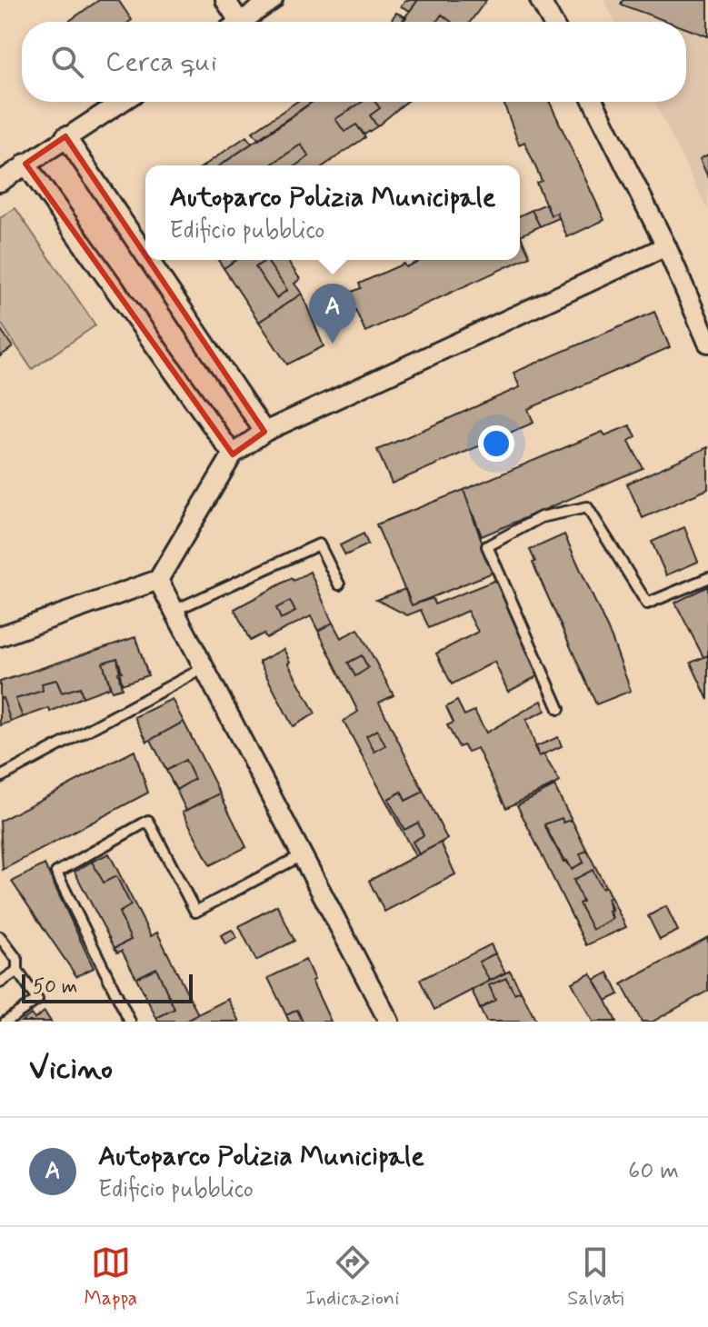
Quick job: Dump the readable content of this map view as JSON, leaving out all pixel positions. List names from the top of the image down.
{
  "scale_bar": "50 m",
  "page": {
    "search": "Cerca qui",
    "popup": ["Autoparco Polizia Municipale", "Edificio pubblico"],
    "pins": "A",
    "scale": "50 m",
    "heading": "Vicino",
    "list": [
      {
        "mark": "A",
        "name": "Autoparco Polizia Municipale",
        "note": "Edificio pubblico",
        "value": "60 m"
      }
    ],
    "nav": ["Mappa", "Indicazioni", "Salvati"]
  }
}
